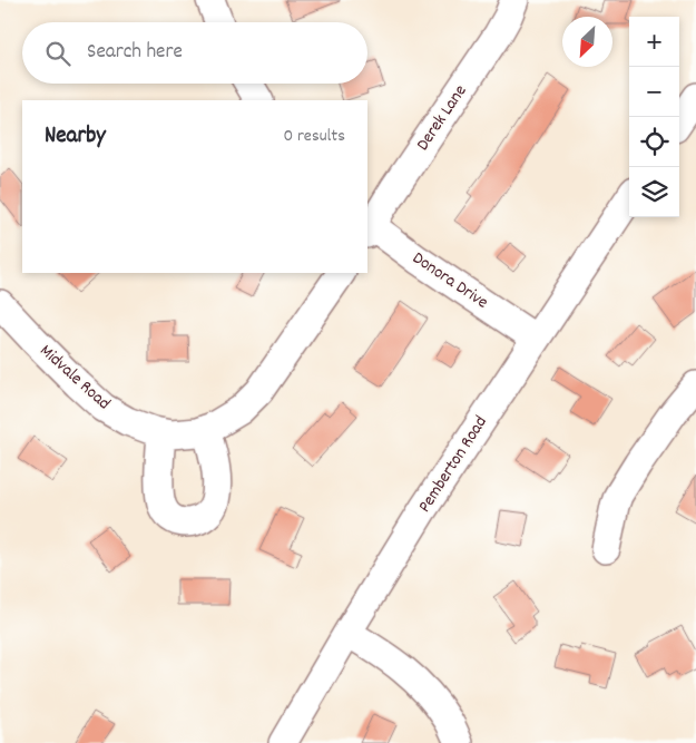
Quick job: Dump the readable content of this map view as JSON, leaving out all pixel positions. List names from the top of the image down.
{
  "streets": {
    "street": [
      "Derek Lane",
      "Donora Drive",
      "Midvale Road",
      "Pemberton Road"
    ]
  },
  "crossings": [
    ["Derek Lane", "Donora Drive"],
    ["Donora Drive", "Pemberton Road"]
  ],
  "north": "bottom left",
  "page": {
    "map_buttons": ["+", "−"],
    "search": "Search here",
    "heading": ["Nearby", "0 results"]
  }
}
